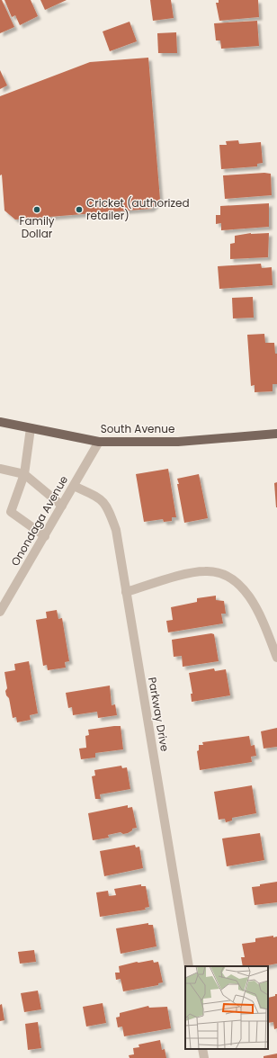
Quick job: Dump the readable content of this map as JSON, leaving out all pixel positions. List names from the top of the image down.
{
  "streets": {
    "main road": ["South Avenue"],
    "street": ["Onondaga Avenue", "Parkway Drive"]
  },
  "crossings": [
    ["South Avenue", "Onondaga Avenue"],
    ["Onondaga Avenue", "Parkway Drive"]
  ],
  "places": ["Family Dollar", "Cricket (authorized retailer)"]
}
